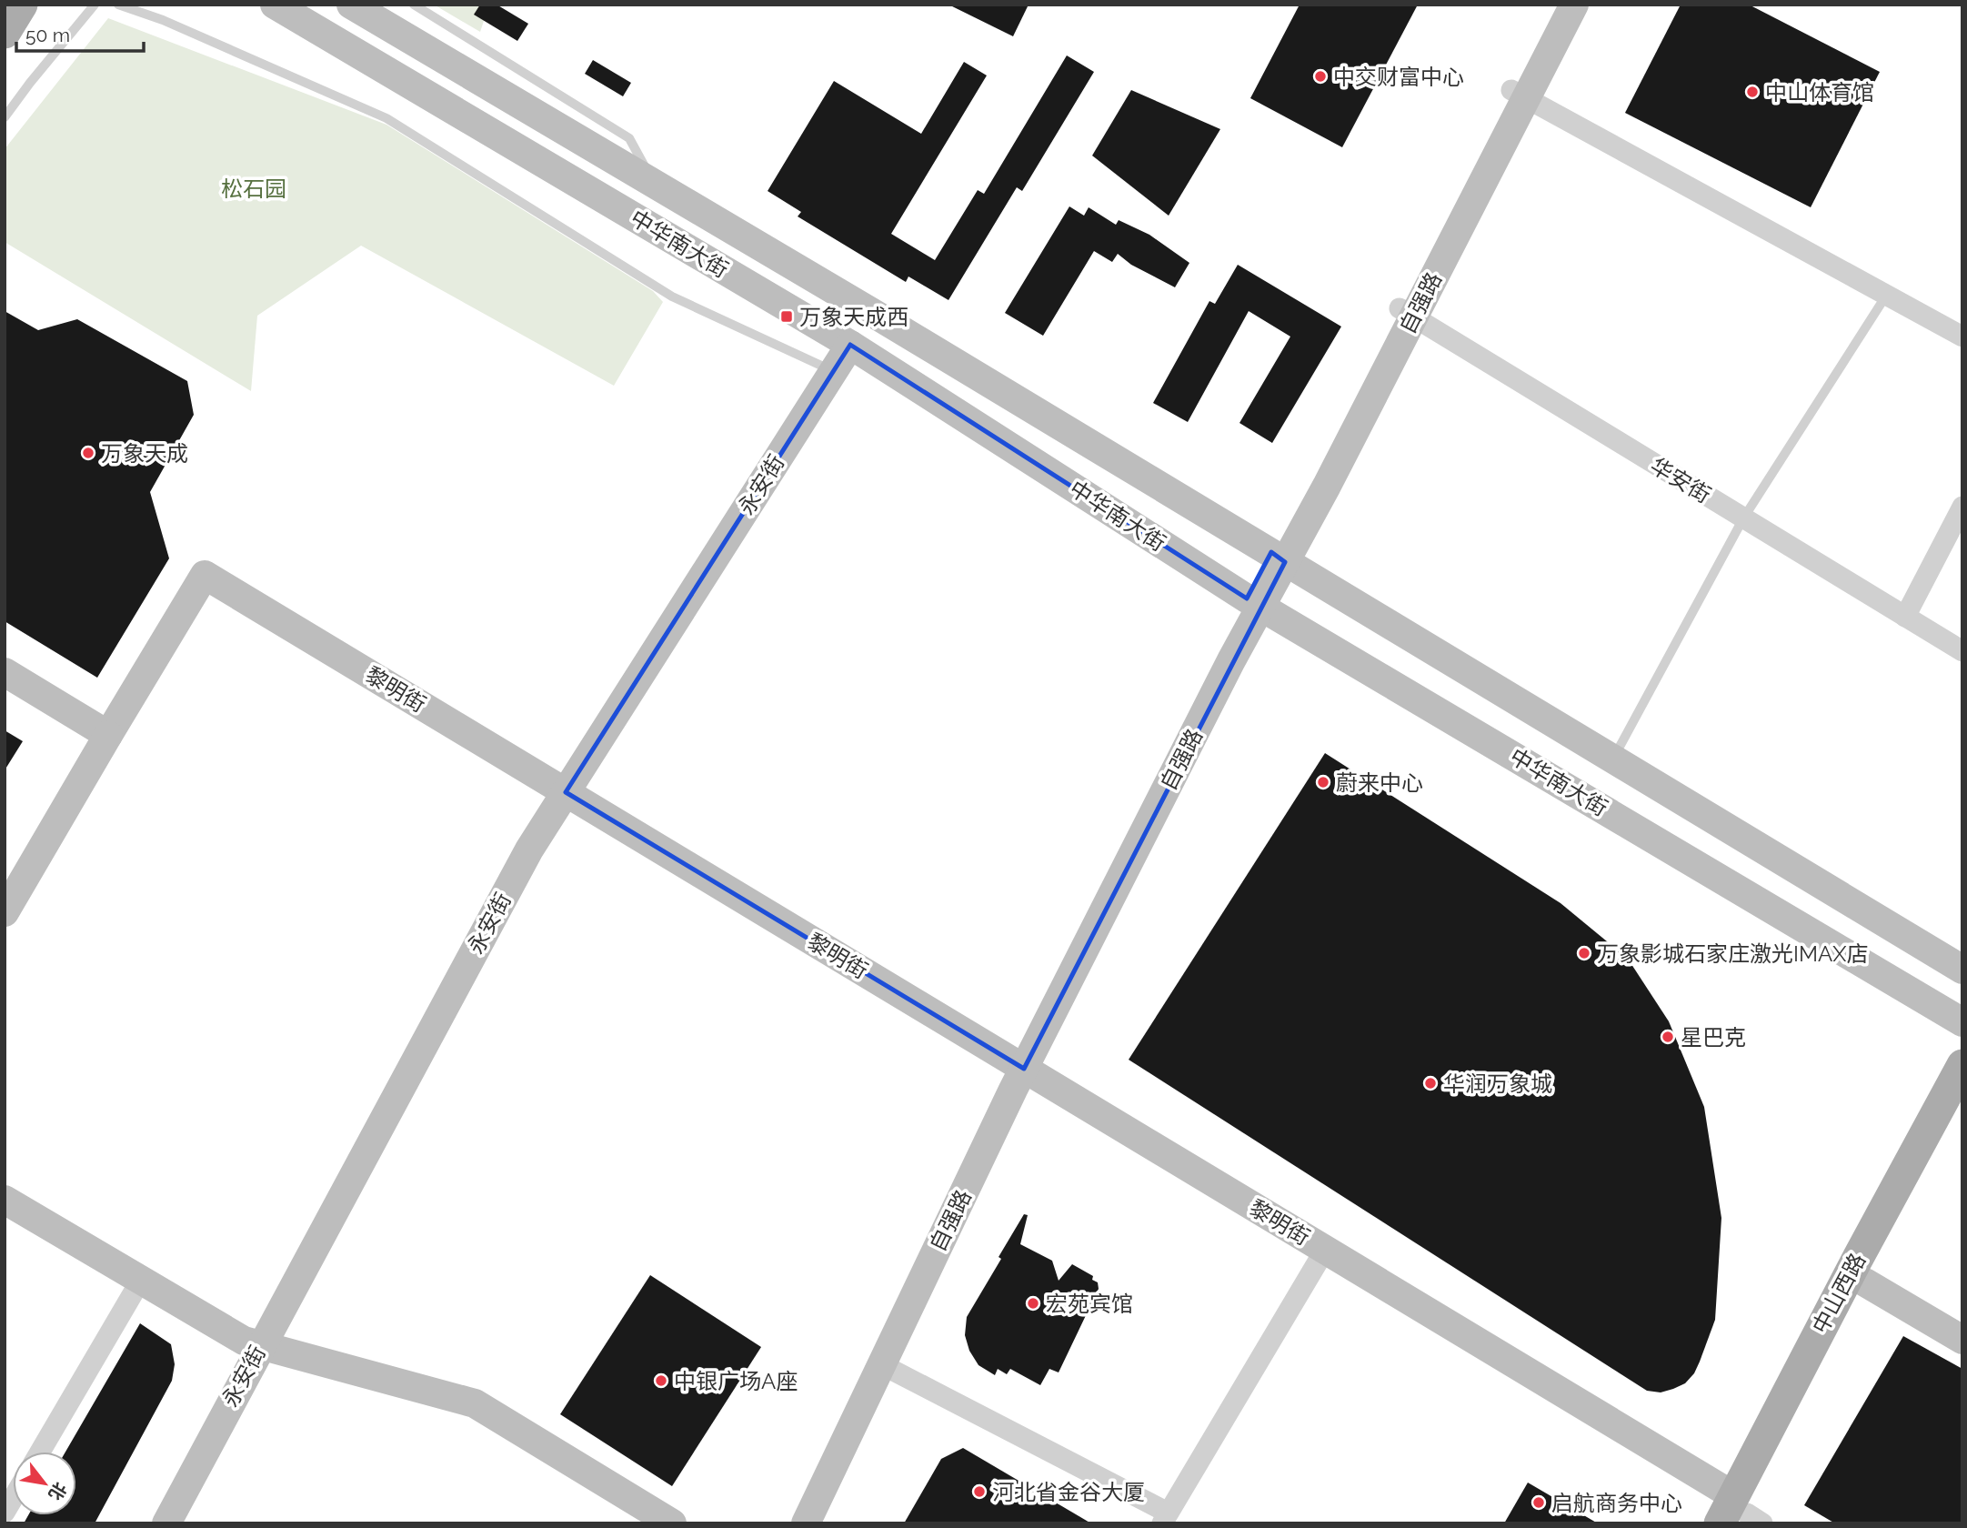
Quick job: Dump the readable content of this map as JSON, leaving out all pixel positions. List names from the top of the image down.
{
  "streets": {
    "main road": [
      "中华南大街",
      "自强路",
      "永安街",
      "黎明街",
      "中山西路"
    ],
    "street": ["华安街"]
  },
  "crossings": [
    ["中华南大街", "自强路"],
    ["中华南大街", "永安街"],
    ["自强路", "华安街"],
    ["自强路", "黎明街"],
    ["永安街", "黎明街"],
    ["黎明街", "中山西路"]
  ],
  "parks": ["松石园"],
  "places": {
    "other": [
      "中交财富中心",
      "中山体育馆",
      "万象天成",
      "蔚来中心",
      "万象影城石家庄激光IMAX店",
      "星巴克",
      "华润万象城",
      "宏苑宾馆",
      "中银广场A座",
      "河北省金谷大厦",
      "启航商务中心"
    ],
    "transit": ["万象天成西"]
  },
  "scale_bar": "50 m",
  "north": "bottom right"
}
